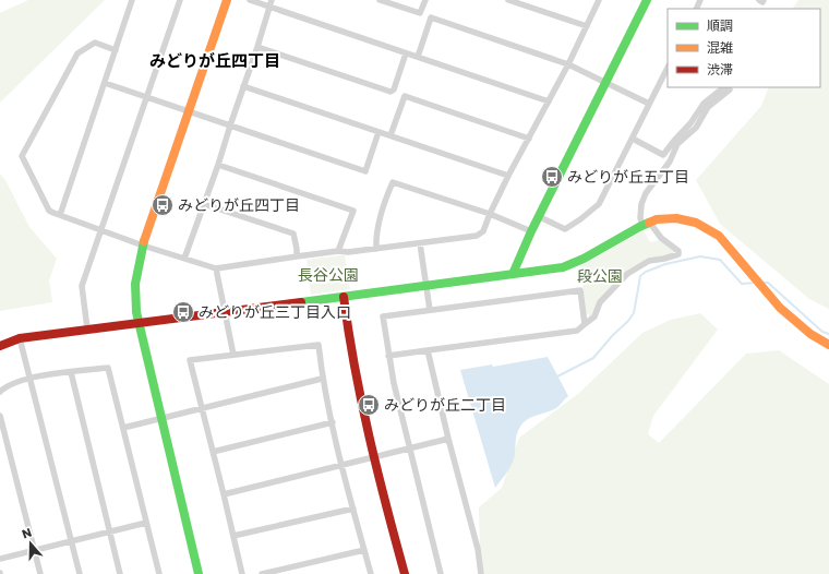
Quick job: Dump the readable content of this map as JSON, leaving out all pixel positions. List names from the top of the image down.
{
  "districts": ["みどりが丘四丁目"],
  "parks": ["長谷公園", "段公園"],
  "places": {
    "bus stop": [
      "みどりが丘五丁目",
      "みどりが丘四丁目",
      "みどりが丘三丁目入口",
      "みどりが丘二丁目"
    ]
  },
  "legend": ["順調", "混雑", "渋滞"],
  "north": "top"
}
